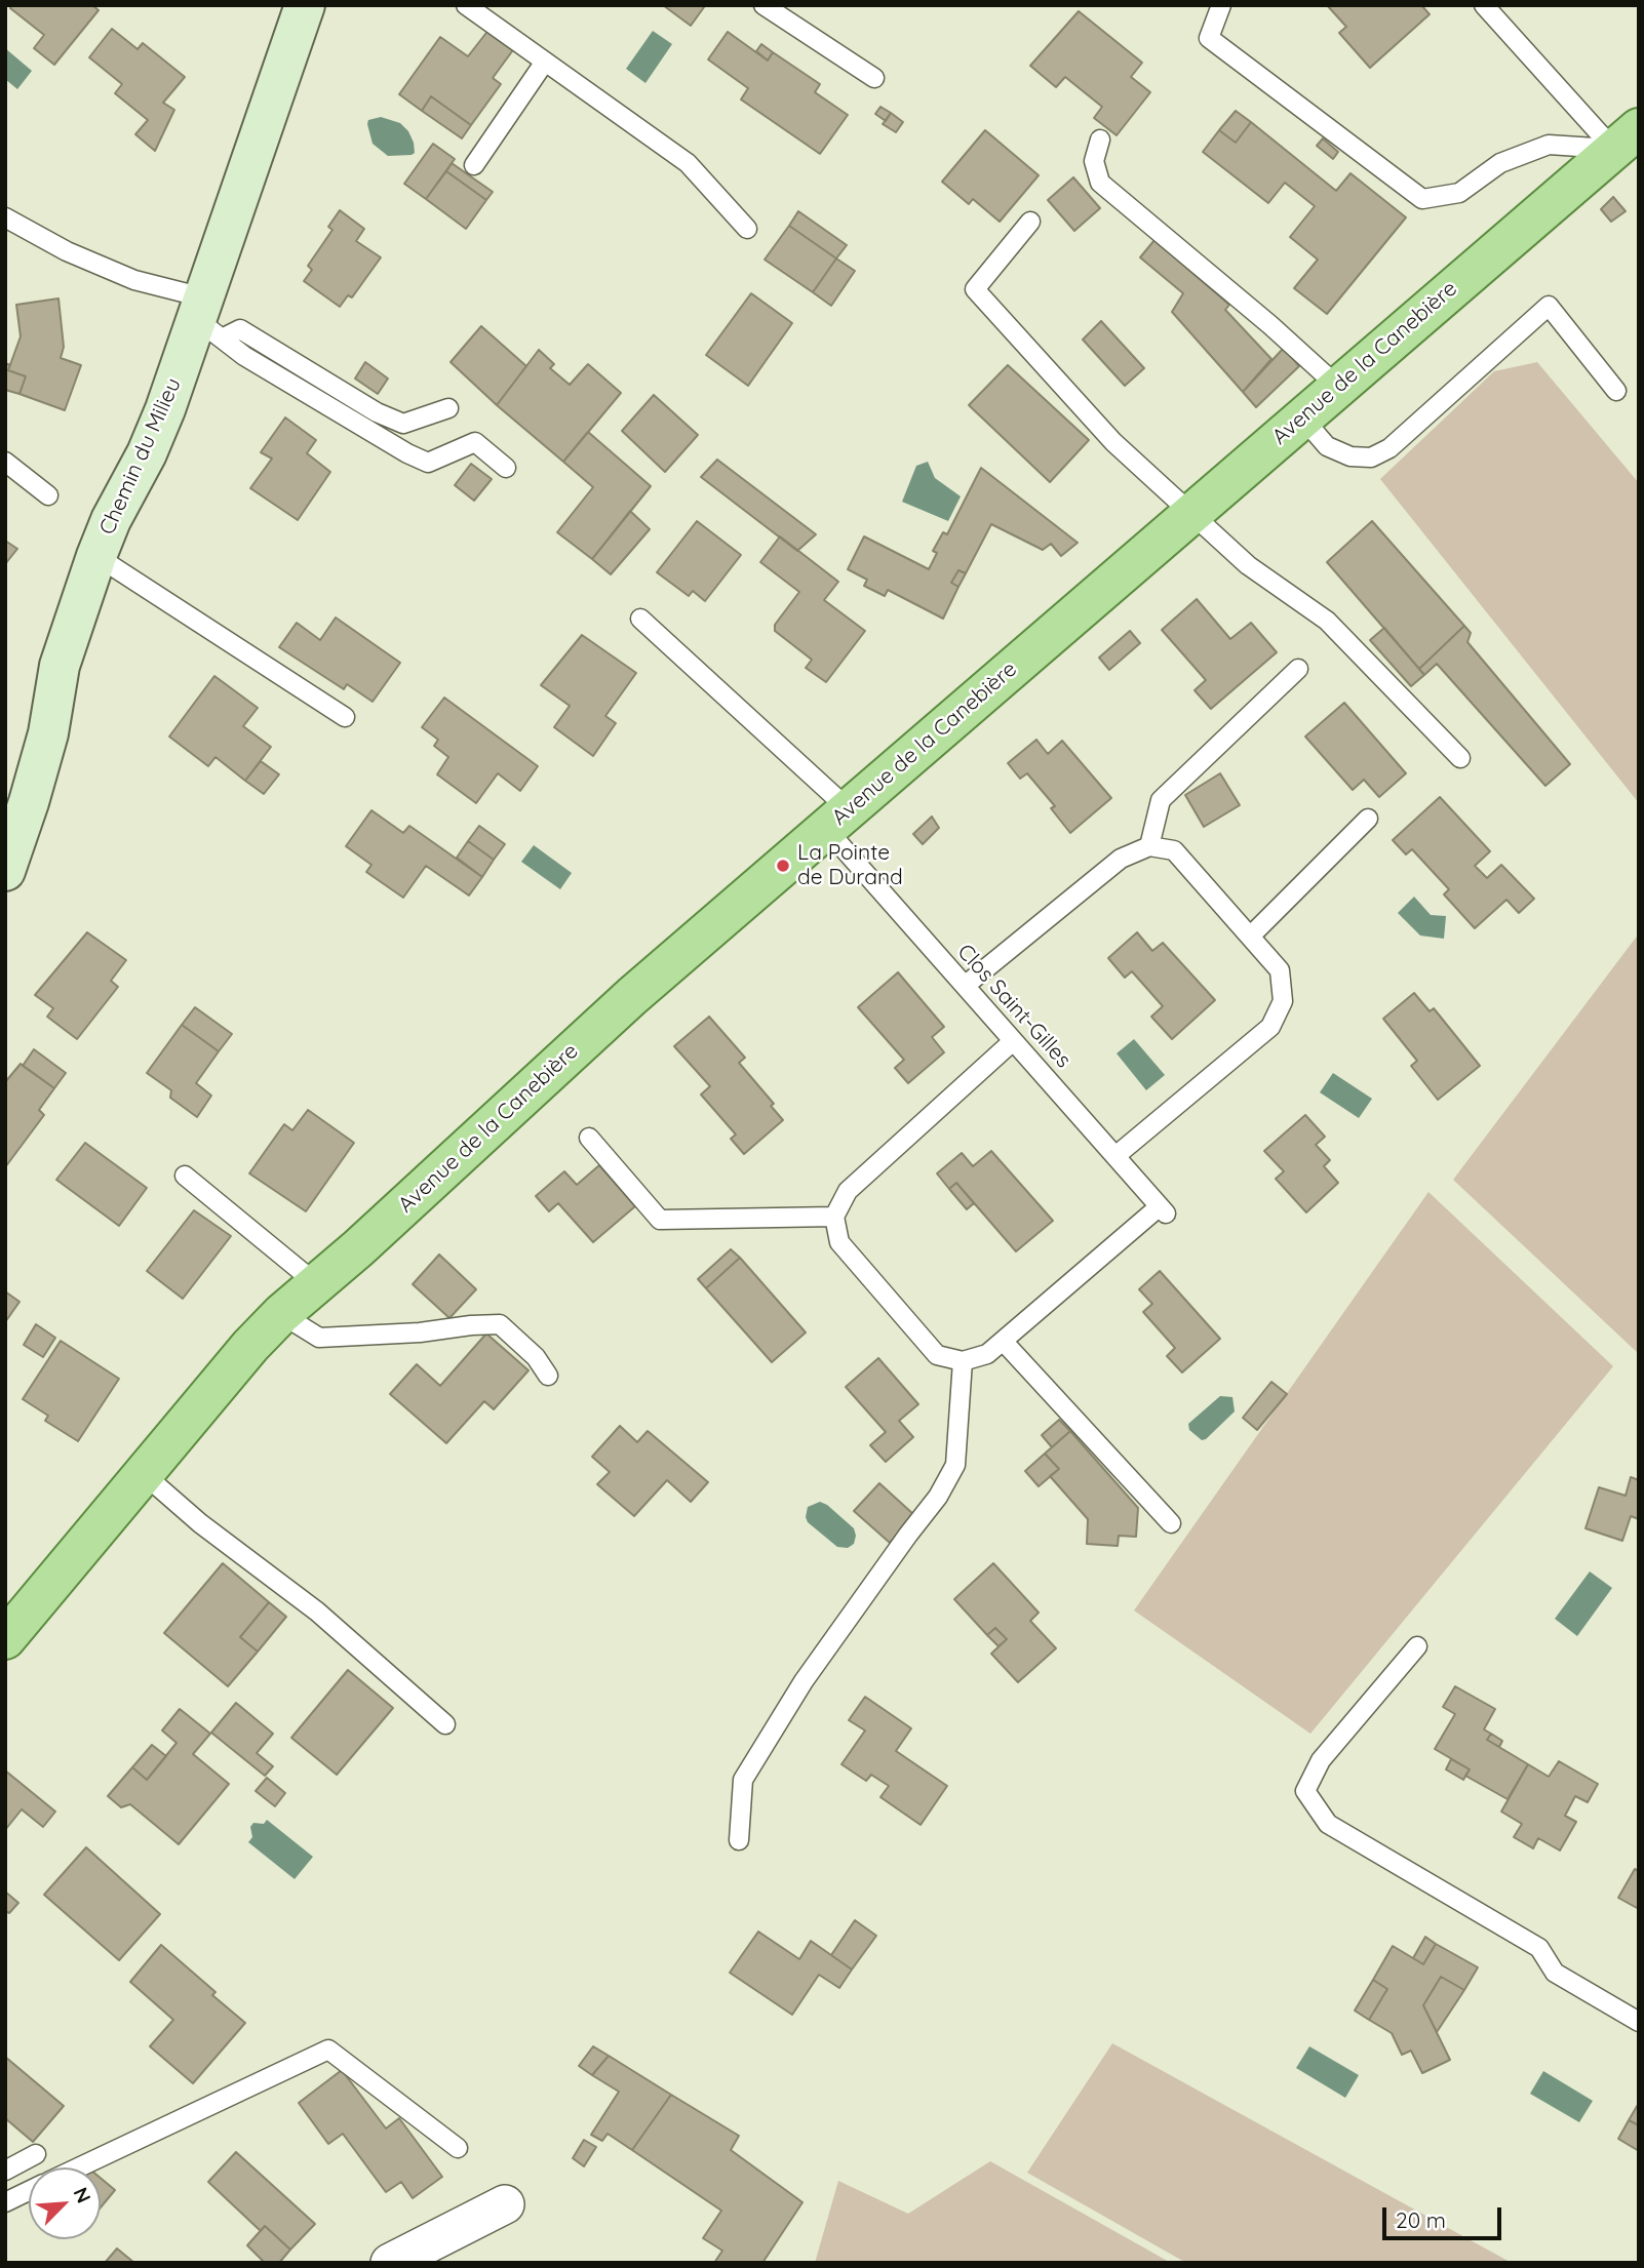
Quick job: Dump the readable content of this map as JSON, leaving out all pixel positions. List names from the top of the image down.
{
  "streets": {
    "main road": ["Avenue de la Canebière"],
    "street": ["Chemin du Milieu"],
    "lane": ["Clos Saint-Gilles"]
  },
  "crossings": [
    ["Avenue de la Canebière", "Clos Saint-Gilles"]
  ],
  "places": ["La Pointe de Durand"],
  "scale_bar": "20 m",
  "north": "top right"
}
